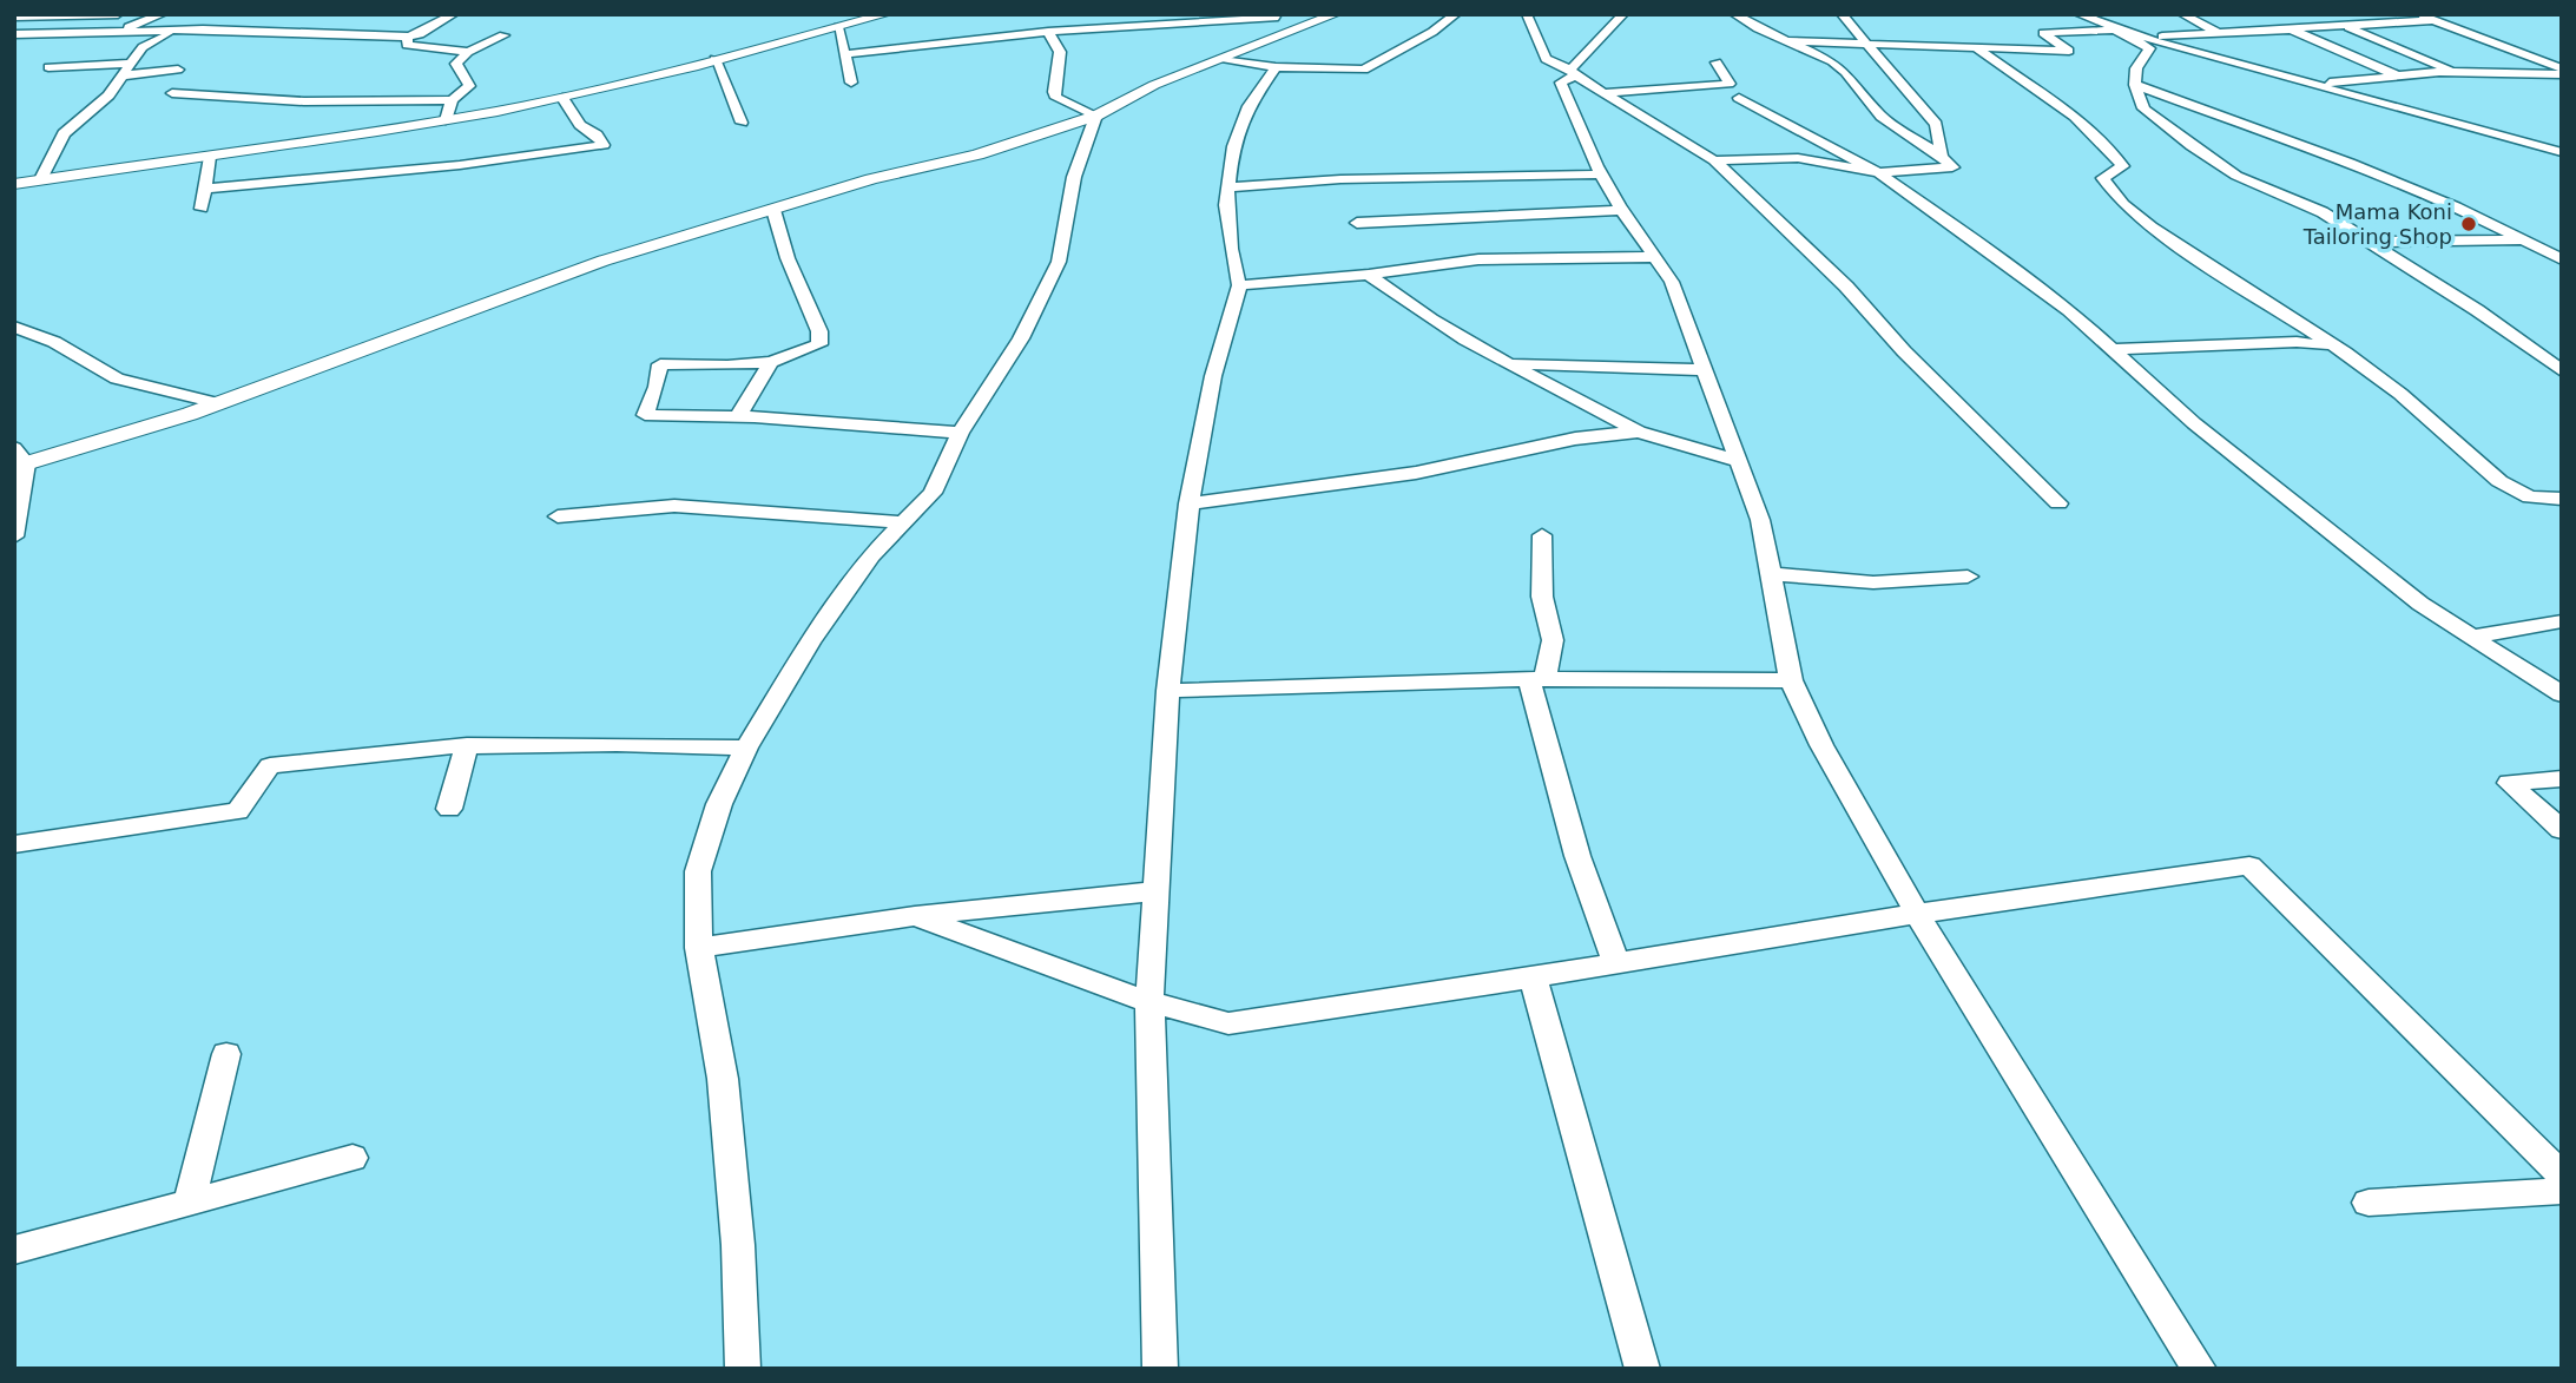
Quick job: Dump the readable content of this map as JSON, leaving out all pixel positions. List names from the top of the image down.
{
  "places": ["Mama Koni Tailoring Shop"]
}
